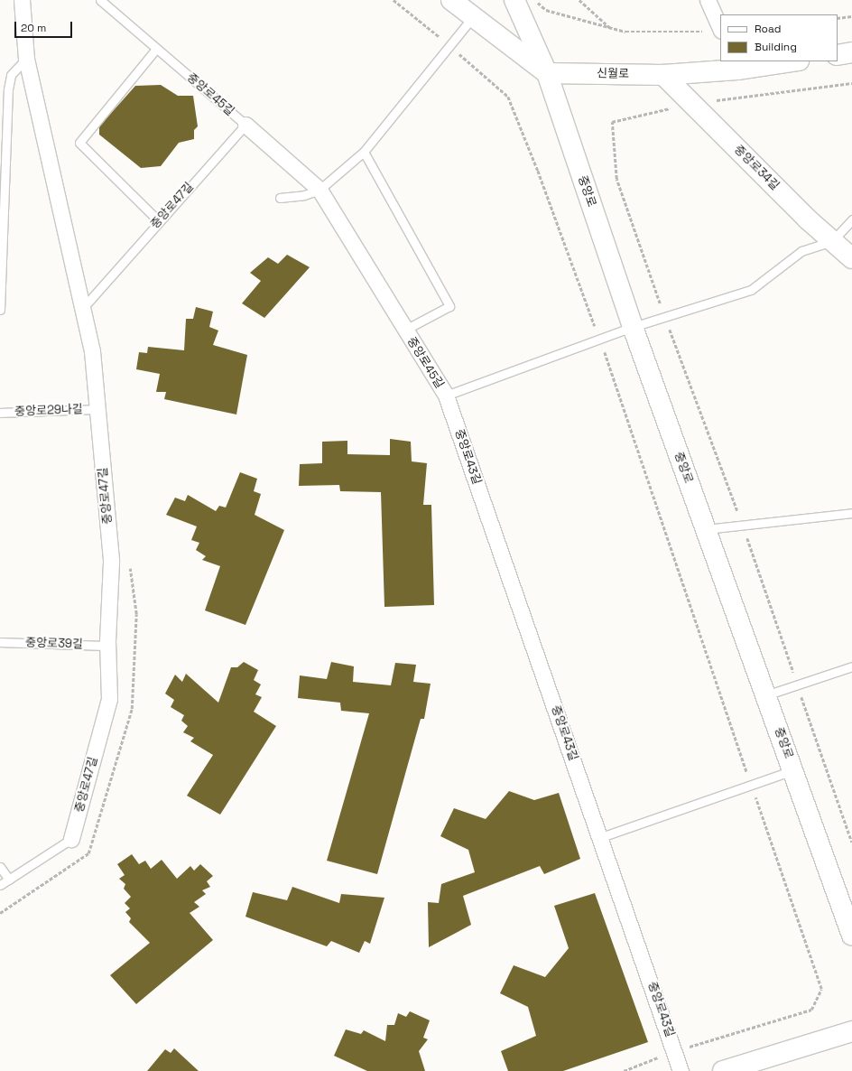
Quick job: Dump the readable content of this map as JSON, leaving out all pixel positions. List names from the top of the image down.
{
  "streets": {
    "main road": ["신월로", "중앙로34길", "중앙로"],
    "street": ["중앙로45길", "중앙로47길", "중앙로43길"],
    "lane": ["중앙로29나길", "중앙로39길"]
  },
  "crossings": [
    ["신월로", "중앙로34길"],
    ["신월로", "중앙로"],
    ["중앙로45길", "중앙로47길"],
    ["중앙로45길", "중앙로43길"],
    ["중앙로47길", "중앙로29나길"],
    ["중앙로47길", "중앙로39길"]
  ],
  "legend": ["Road", "Building"],
  "scale_bar": "20 m"
}
